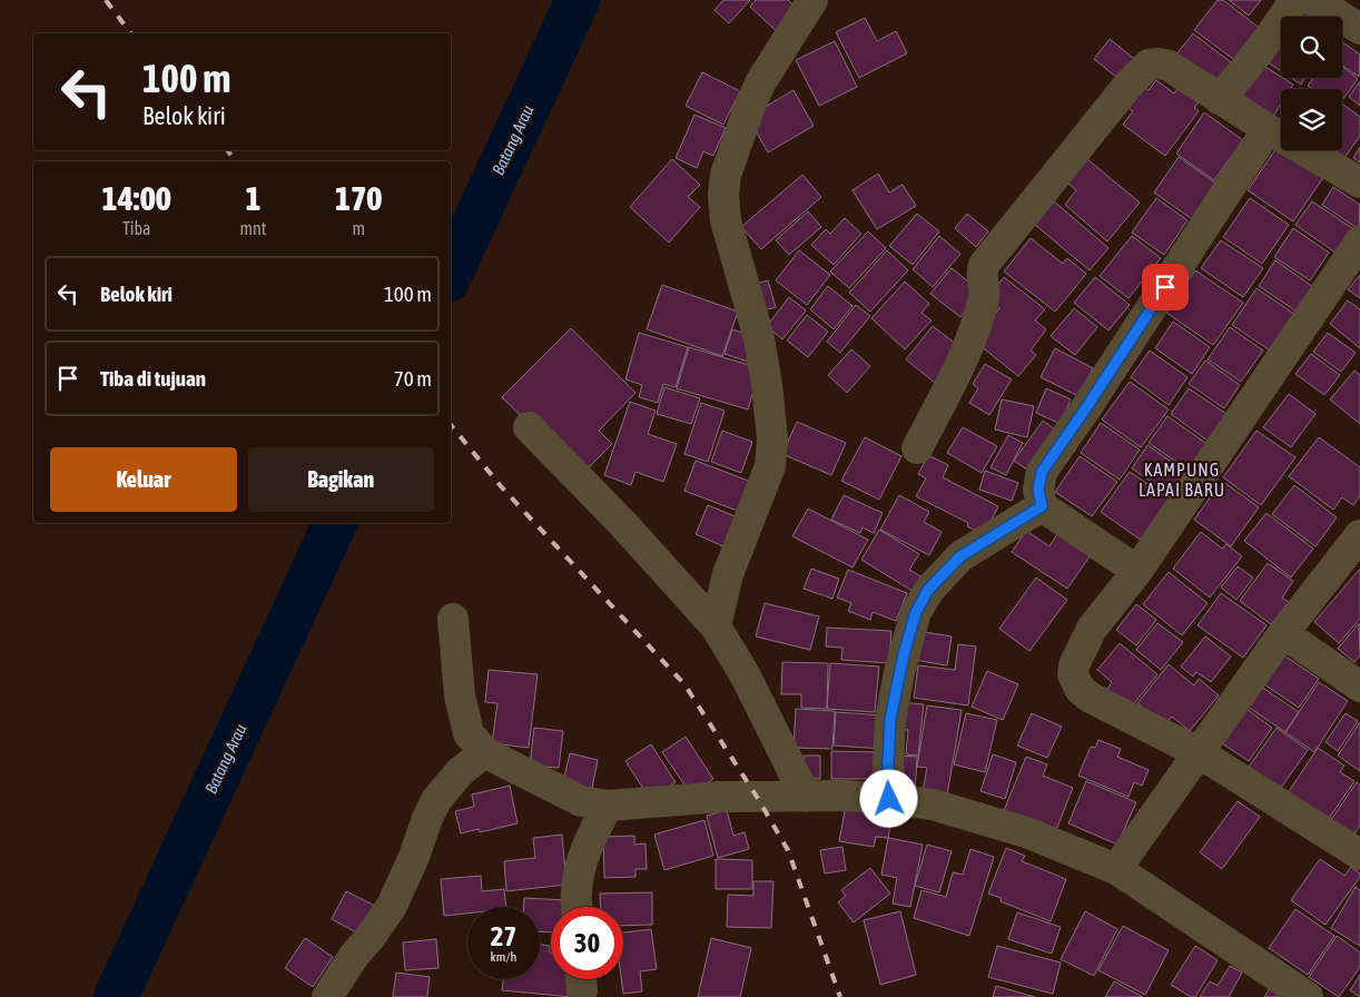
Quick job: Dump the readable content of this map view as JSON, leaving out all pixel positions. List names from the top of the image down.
{
  "districts": ["KAMPUNG LAPAI BARU"],
  "water": ["Batang Arau"],
  "page": {
    "turn": ["100 m", "Belok kiri"],
    "eta": [
      "14:00",
      "Tiba",
      "1",
      "mnt",
      "170",
      "m"
    ],
    "list": [
      {
        "name": "Belok kiri",
        "value": "100 m"
      },
      {
        "name": "Tiba di tujuan",
        "value": "70 m"
      }
    ],
    "buttons": ["Keluar", "Bagikan"],
    "speed": "27 km/h",
    "limit": "30"
  }
}
